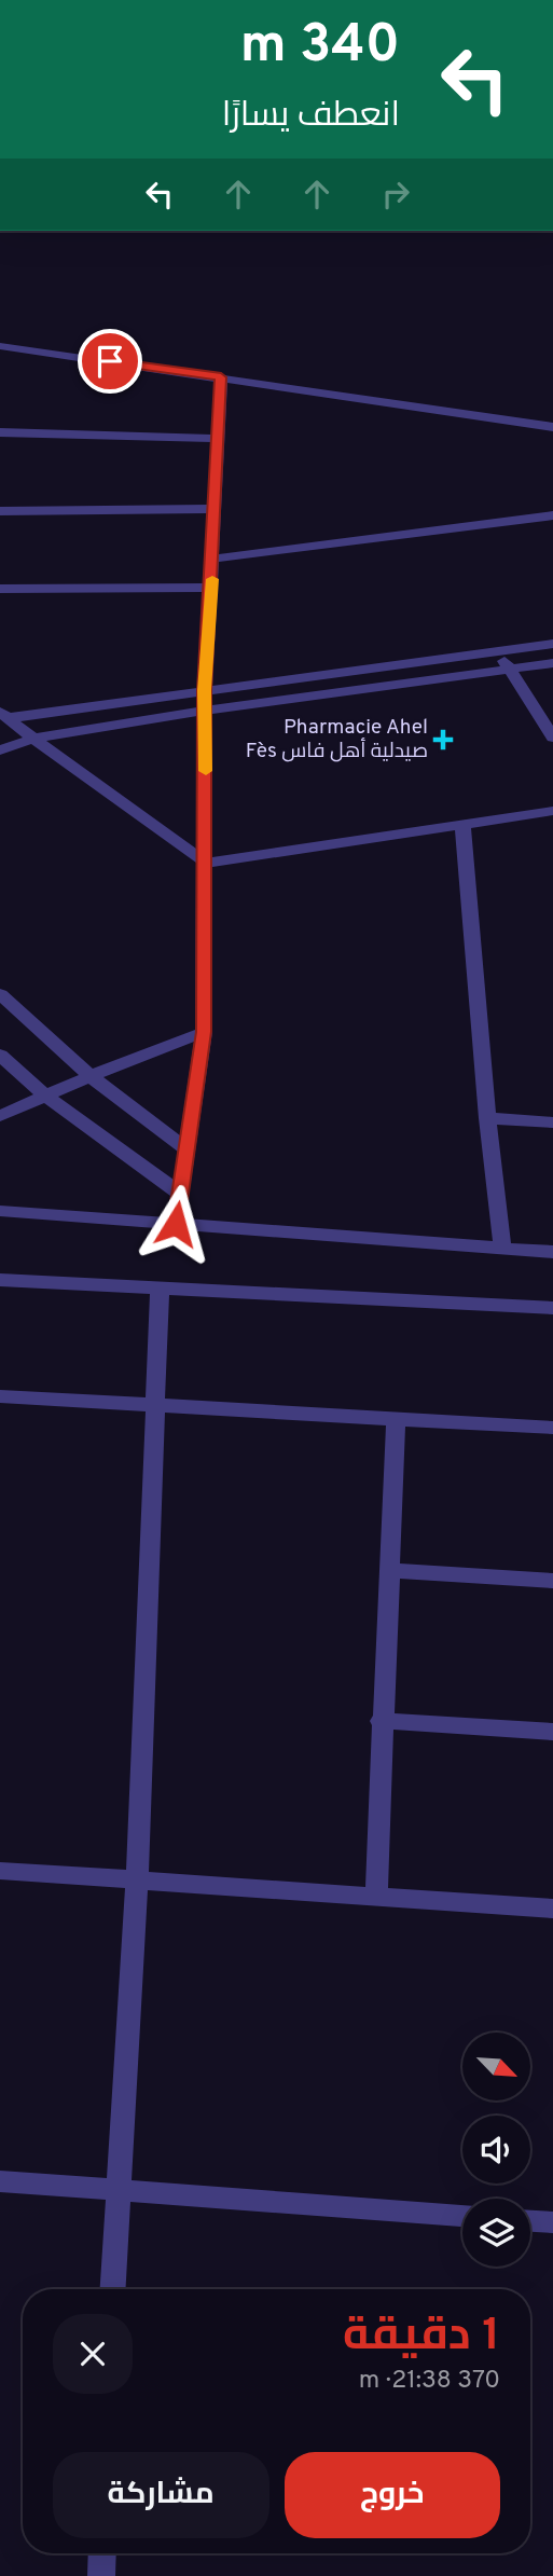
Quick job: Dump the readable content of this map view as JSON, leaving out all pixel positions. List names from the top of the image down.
{
  "places": {
    "health": ["Pharmacie Ahel Fès صيدلية أهل فاس"]
  },
  "north": "bottom right",
  "page": {
    "turn": ["340 m", "انعطف يسارًا"],
    "heading": ["1 دقيقة", "370 m · 21:38"],
    "buttons": ["خروج", "مشاركة"]
  }
}
